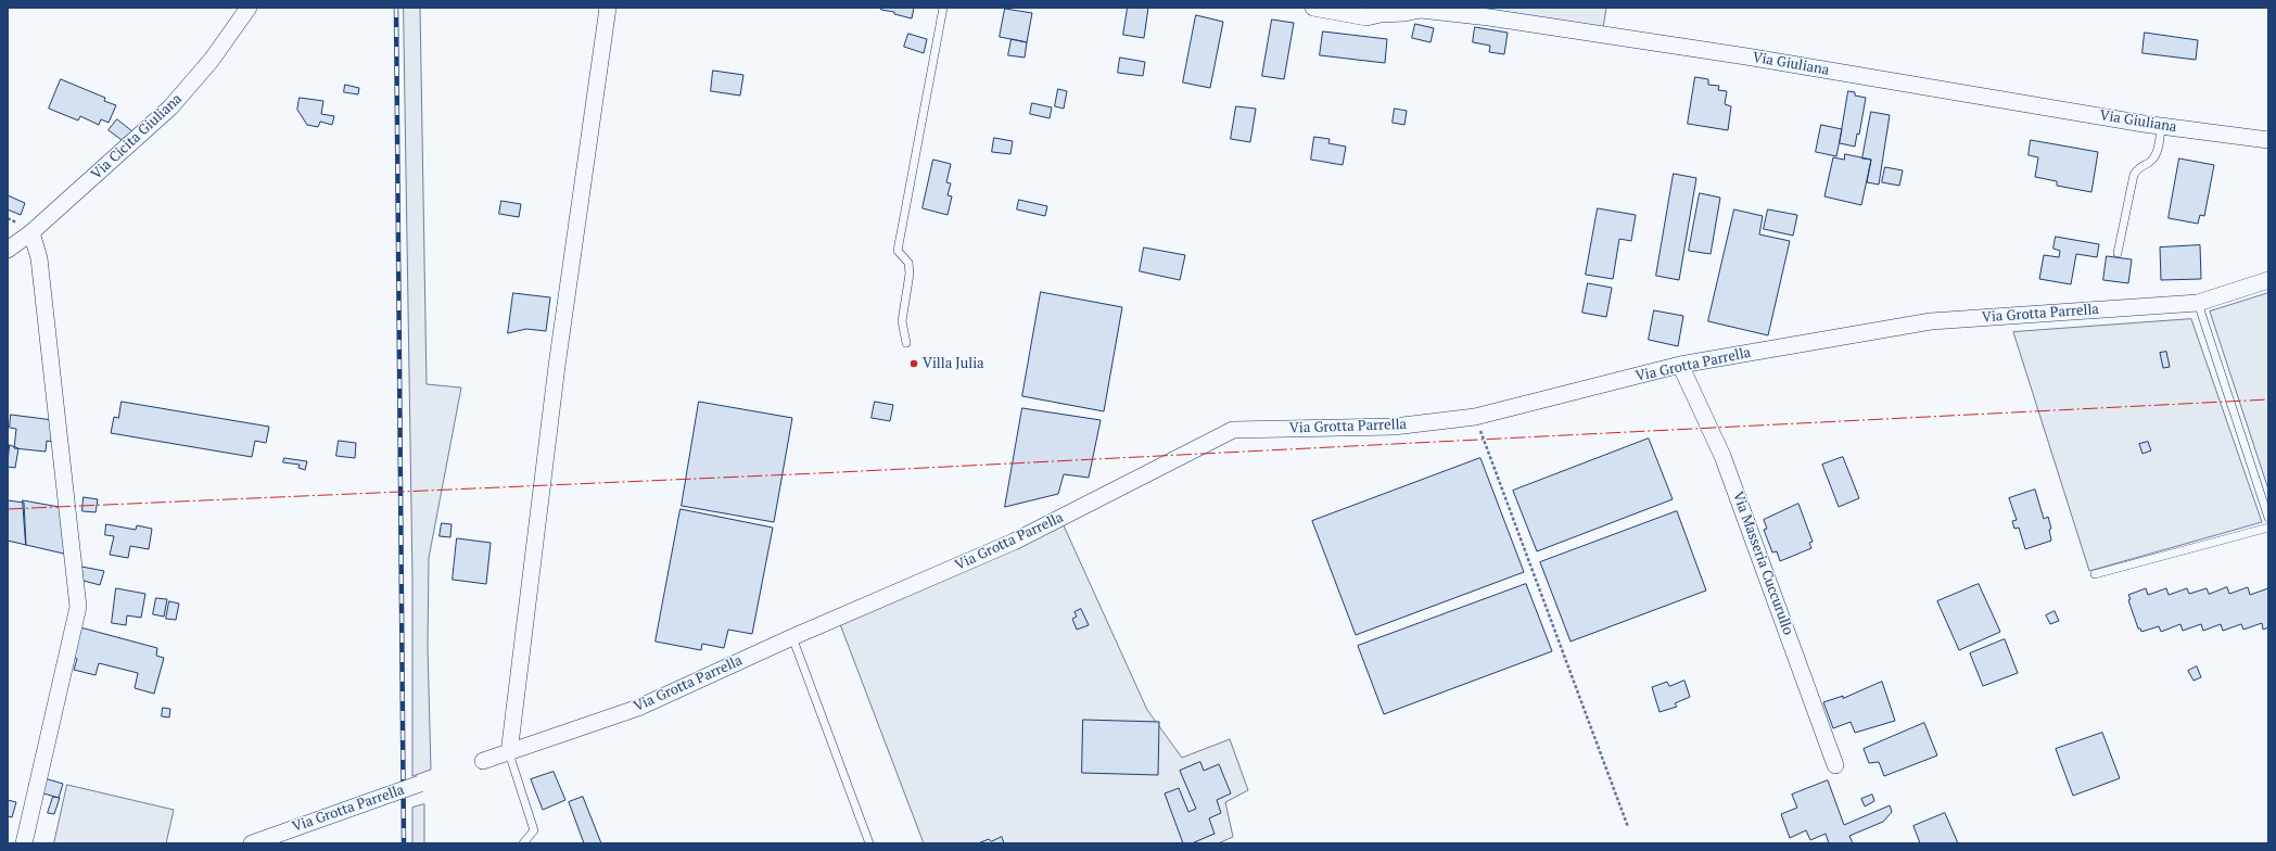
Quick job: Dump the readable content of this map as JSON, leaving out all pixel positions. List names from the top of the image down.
{
  "streets": {
    "street": [
      "Via Giuliana",
      "Via Cicita Giuliana",
      "Via Grotta Parrella",
      "Via Masseria Cuccurullo"
    ]
  },
  "crossings": [
    ["Via Grotta Parrella", "Via Masseria Cuccurullo"]
  ],
  "places": ["Villa Julia"]
}
